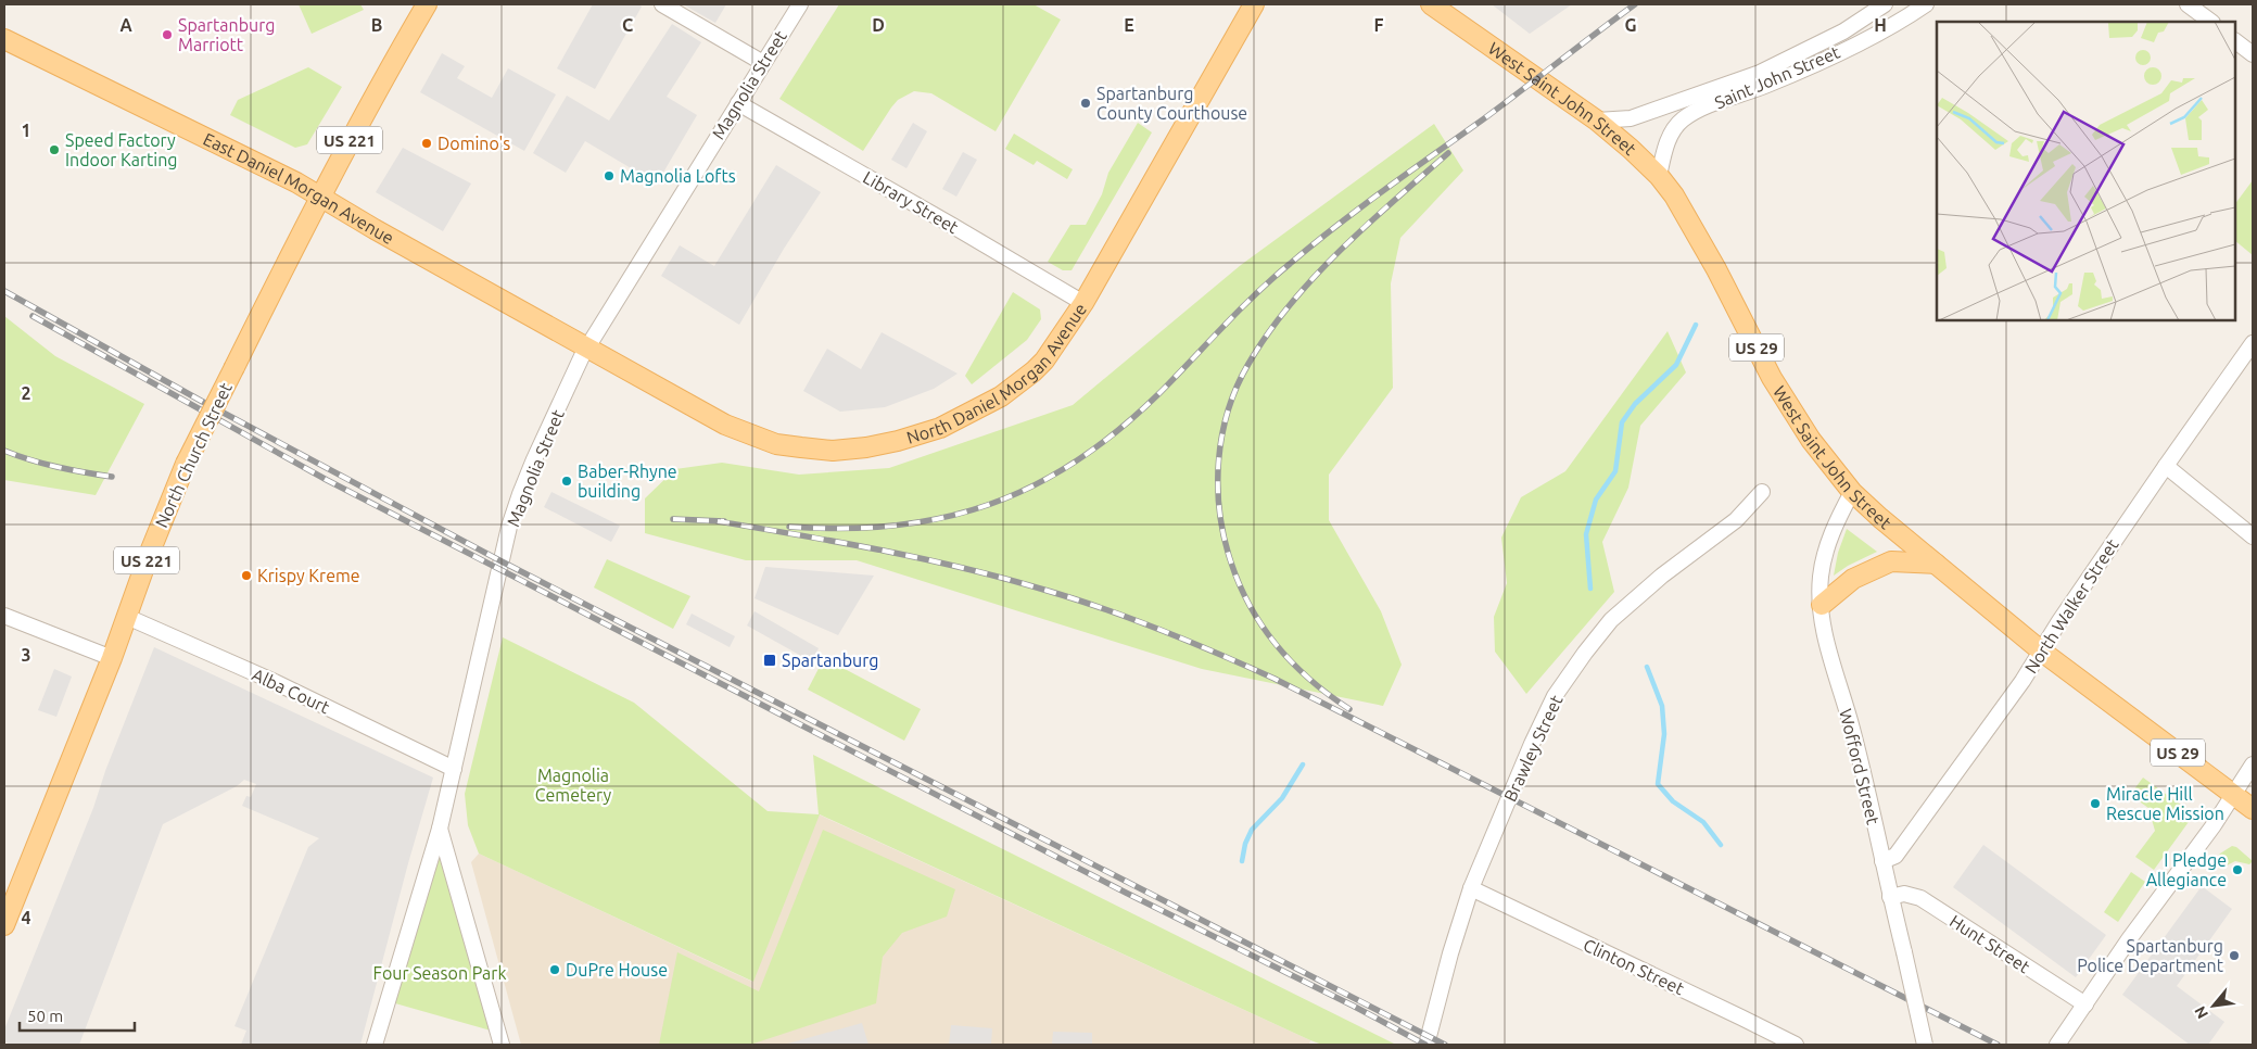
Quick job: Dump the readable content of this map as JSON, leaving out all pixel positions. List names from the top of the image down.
{
  "streets": {
    "main road": [
      "West Saint John Street",
      "US 221",
      "East Daniel Morgan Avenue",
      "US 29",
      "North Daniel Morgan Avenue",
      "North Church Street"
    ],
    "street": [
      "Saint John Street",
      "Magnolia Street",
      "Library Street",
      "North Walker Street",
      "Alba Court",
      "Brawley Street",
      "Wofford Street",
      "Hunt Street",
      "Clinton Street"
    ]
  },
  "crossings": [
    ["Saint John Street", "West Saint John Street"],
    ["Magnolia Street", "East Daniel Morgan Avenue"],
    ["Magnolia Street", "Library Street"],
    ["Magnolia Street", "North Daniel Morgan Avenue"],
    ["Magnolia Street", "Alba Court"],
    ["West Saint John Street", "North Walker Street"],
    ["West Saint John Street", "Wofford Street"],
    ["East Daniel Morgan Avenue", "North Daniel Morgan Avenue"],
    ["East Daniel Morgan Avenue", "North Church Street"],
    ["Library Street", "North Daniel Morgan Avenue"],
    ["North Church Street", "Alba Court"],
    ["North Walker Street", "Wofford Street"],
    ["Brawley Street", "Clinton Street"],
    ["Wofford Street", "Hunt Street"]
  ],
  "parks": ["Magnolia Cemetery", "Four Season Park"],
  "places": {
    "other": [
      "Spartanburg Marriott",
      "Spartanburg County Courthouse",
      "Domino's",
      "Speed Factory Indoor Karting",
      "Magnolia Lofts",
      "Baber-Rhyne building",
      "Krispy Kreme",
      "Miracle Hill Rescue Mission",
      "I Pledge Allegiance",
      "Spartanburg Police Department",
      "DuPre House"
    ],
    "transit": ["Spartanburg"]
  },
  "scale_bar": "50 m",
  "north": "bottom left",
  "grid": {
    "columns": [
      "A",
      "B",
      "C",
      "D",
      "E",
      "F",
      "G",
      "H"
    ],
    "rows": [
      "1",
      "2",
      "3",
      "4"
    ]
  }
}
